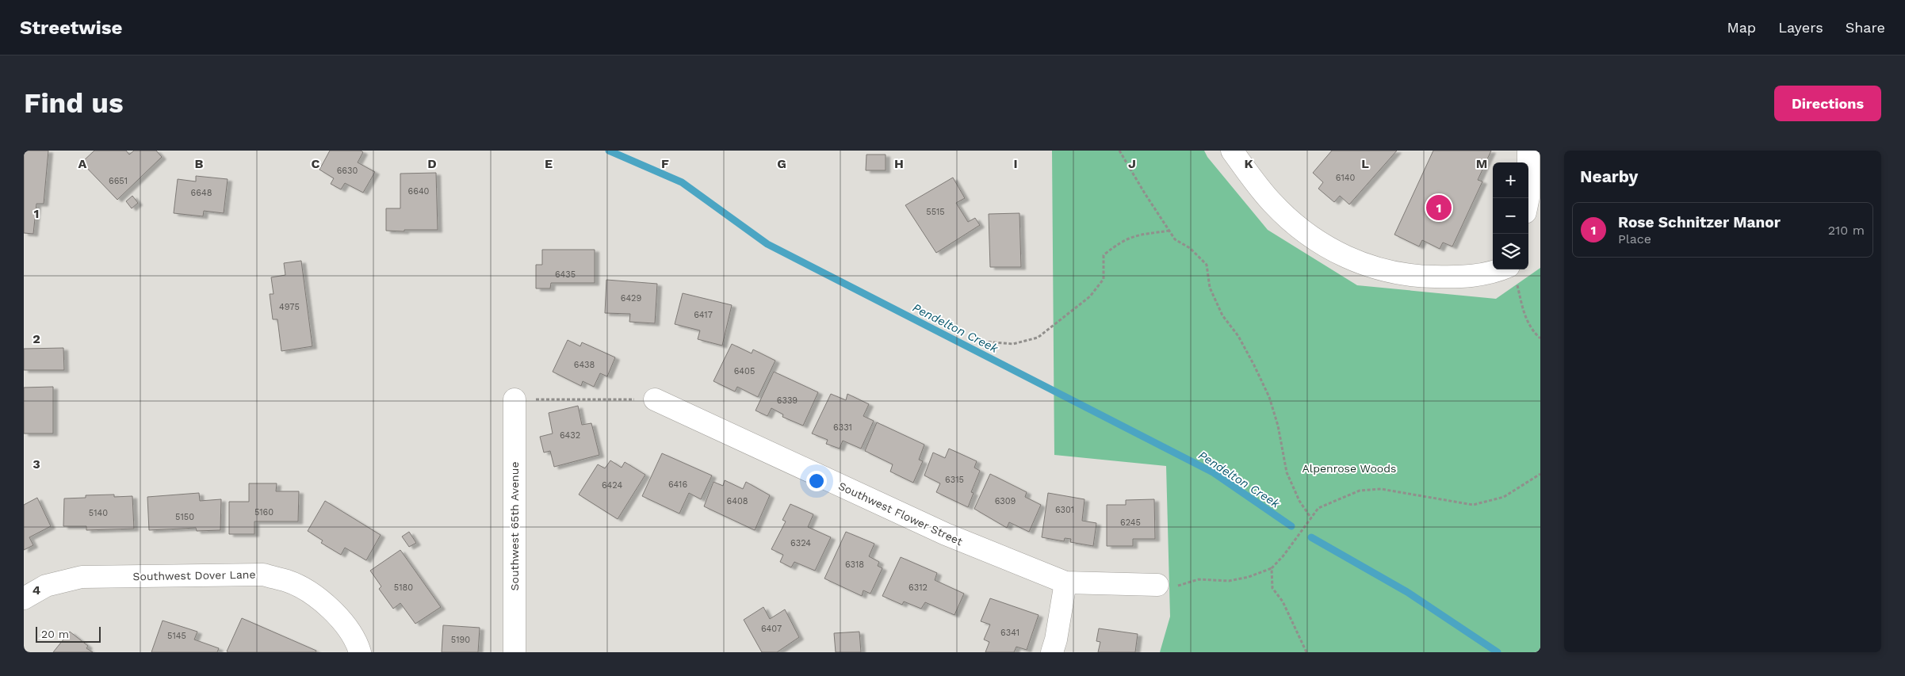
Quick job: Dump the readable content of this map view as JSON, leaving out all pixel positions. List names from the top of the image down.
{
  "streets": {
    "street": ["Southwest Flower Street", "Southwest 65th Avenue", "Southwest Dover Lane"]
  },
  "water": ["Pendelton Creek"],
  "parks": ["Alpenrose Woods"],
  "house_numbers": [
    "6630",
    "6140",
    "6651",
    "6640",
    "6648",
    "5515",
    "6435",
    "6429",
    "4975",
    "6417",
    "6438",
    "6405",
    "6339",
    "6331",
    "6432",
    "6315",
    "6416",
    "6424",
    "6408",
    "6309",
    "6301",
    "5160",
    "5140",
    "5150",
    "6245",
    "6324",
    "6318",
    "5180",
    "6312",
    "6407",
    "6341",
    "5145",
    "5190"
  ],
  "scale_bar": "20 m",
  "page": {
    "header": "Streetwise",
    "nav": ["Map", "Layers", "Share"],
    "buttons": "Directions",
    "title": "Find us",
    "heading": "Nearby",
    "map_buttons": ["+", "−"],
    "pins": "1",
    "list": [
      {
        "mark": "1",
        "name": "Rose Schnitzer Manor",
        "note": "Place",
        "value": "210 m"
      }
    ],
    "scale": "20 m"
  },
  "grid": {
    "columns": [
      "A",
      "B",
      "C",
      "D",
      "E",
      "F",
      "G",
      "H",
      "I",
      "J",
      "K",
      "L",
      "M"
    ],
    "rows": [
      "1",
      "2",
      "3",
      "4"
    ]
  }
}
